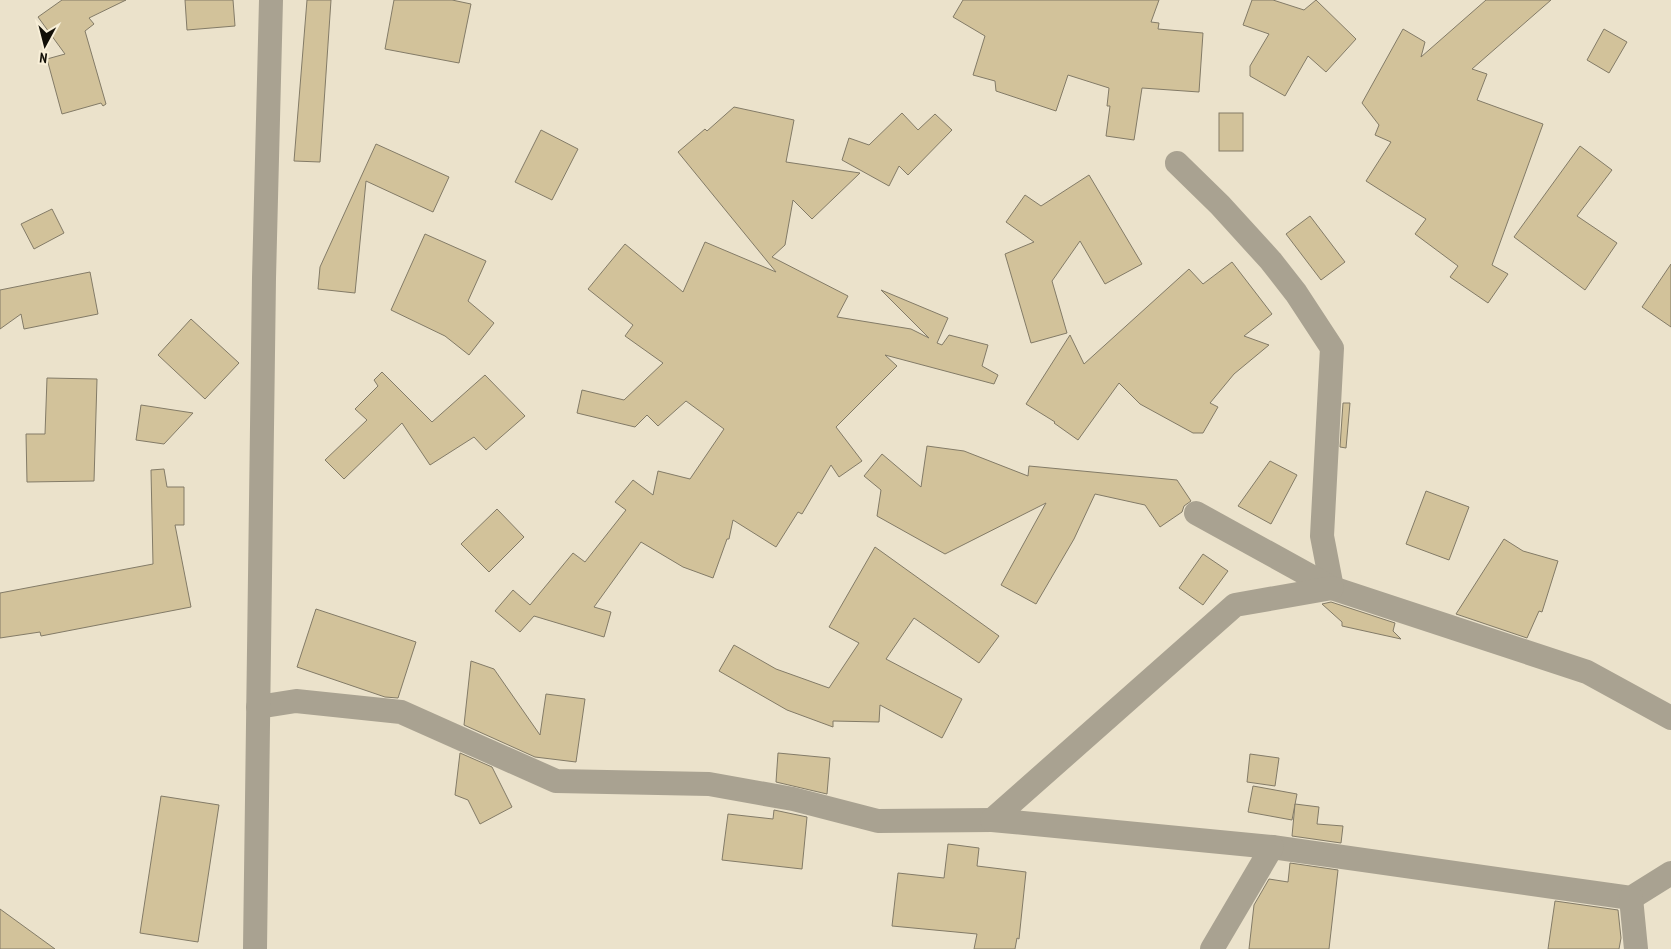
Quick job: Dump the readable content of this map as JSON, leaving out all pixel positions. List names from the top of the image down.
{
  "north": "bottom"
}
